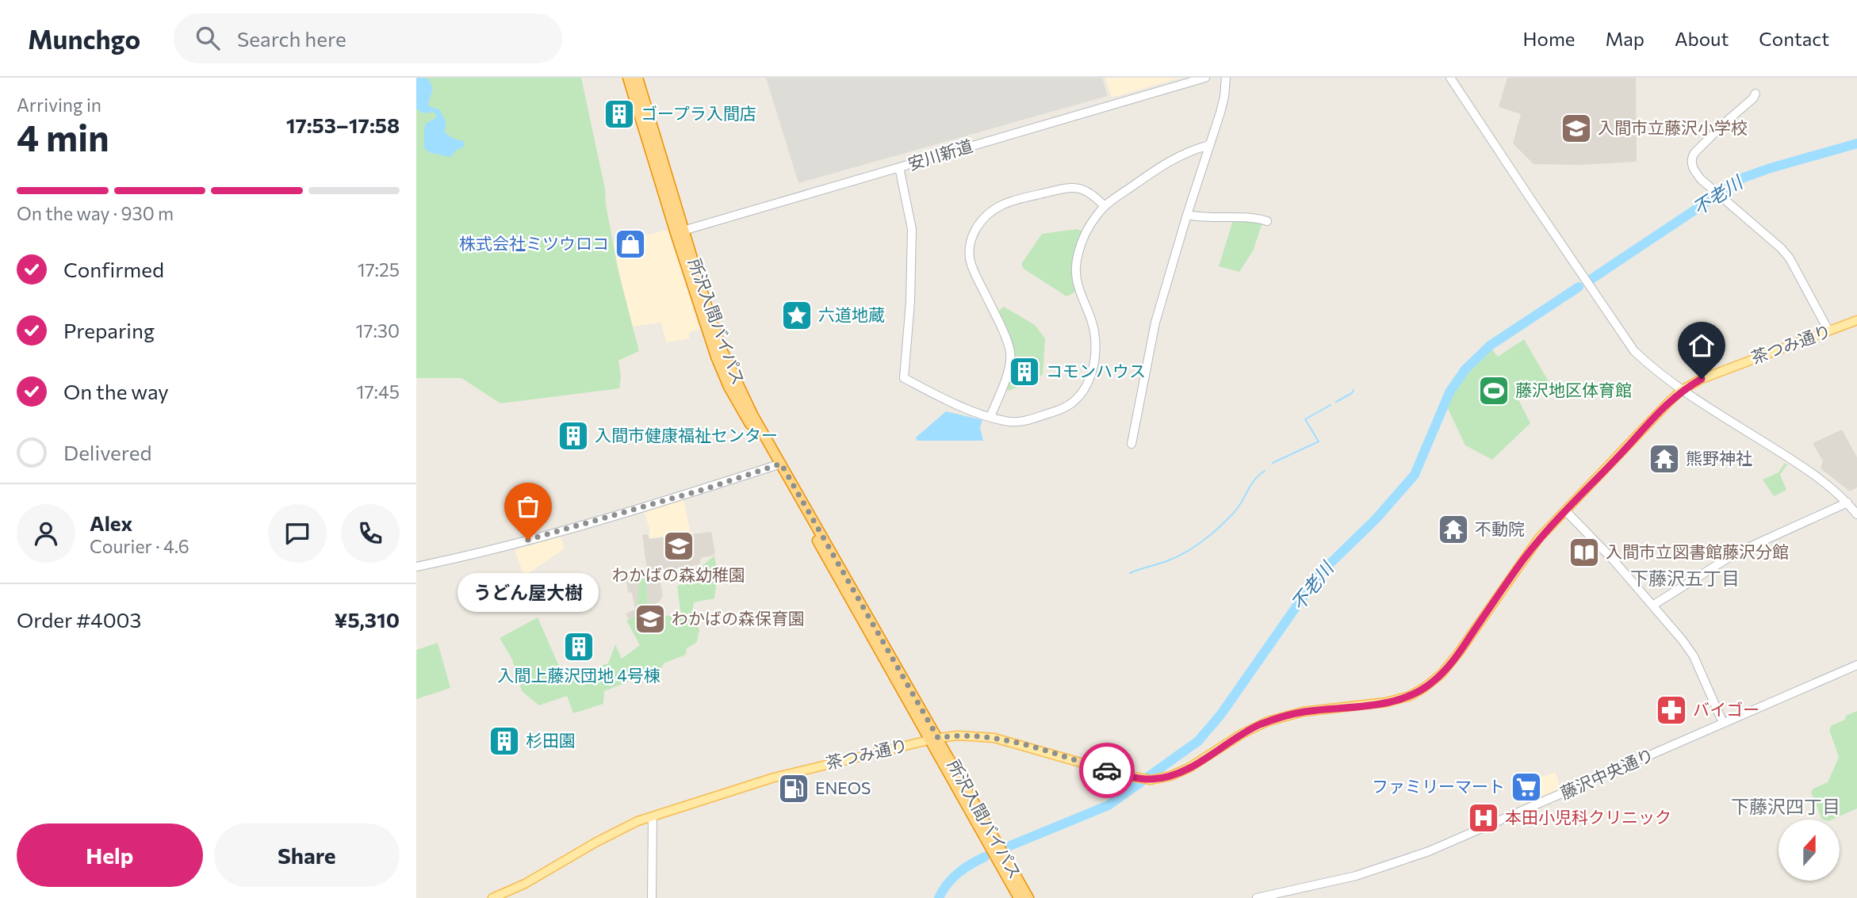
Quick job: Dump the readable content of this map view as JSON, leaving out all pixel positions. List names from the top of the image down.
{
  "streets": {
    "highway": ["所沢入間バイパス"],
    "main road": ["茶つみ通り"],
    "street": ["安川新道", "藤沢中央通り"]
  },
  "crossings": [
    ["安川新道", "所沢入間バイパス"],
    ["所沢入間バイパス", "茶つみ通り"]
  ],
  "districts": ["下藤沢五丁目", "下藤沢四丁目"],
  "water": ["不老川"],
  "places": {
    "building": [
      "ゴープラ入間店",
      "コモンハウス",
      "入間市健康福祉センター",
      "入間上藤沢団地 4号棟",
      "杉田園"
    ],
    "school or university": ["入間市立藤沢小学校", "わかばの森幼稚園", "わかばの森保育園"],
    "shop": ["株式会社ミツウロコ"],
    "place": ["六道地蔵"],
    "sports": ["藤沢地区体育館"],
    "temple": ["熊野神社", "不動院"],
    "other": ["うどん屋大樹"],
    "library": ["入間市立図書館藤沢分館"],
    "pharmacy": ["バイゴー"],
    "supermarket": ["ファミリーマート"],
    "fuel station": ["ENEOS"],
    "hospital": ["本田小児科クリニック"]
  },
  "north": "top",
  "page": {
    "header": "Munchgo",
    "search": "Search here",
    "nav": [
      "Home",
      "Map",
      "About",
      "Contact"
    ],
    "heading": ["4 min", "Arriving in", "17:53–17:58"],
    "panel": [
      "Alex",
      "Courier · 4.6",
      "Order #4003",
      "¥5,310"
    ],
    "bar": "On the way · 930 m",
    "list": [
      ["Confirmed", "17:25"],
      ["Preparing", "17:30"],
      ["On the way", "17:45"],
      "Delivered"
    ],
    "bubble": "うどん屋大樹",
    "buttons": ["Help", "Share"]
  }
}
